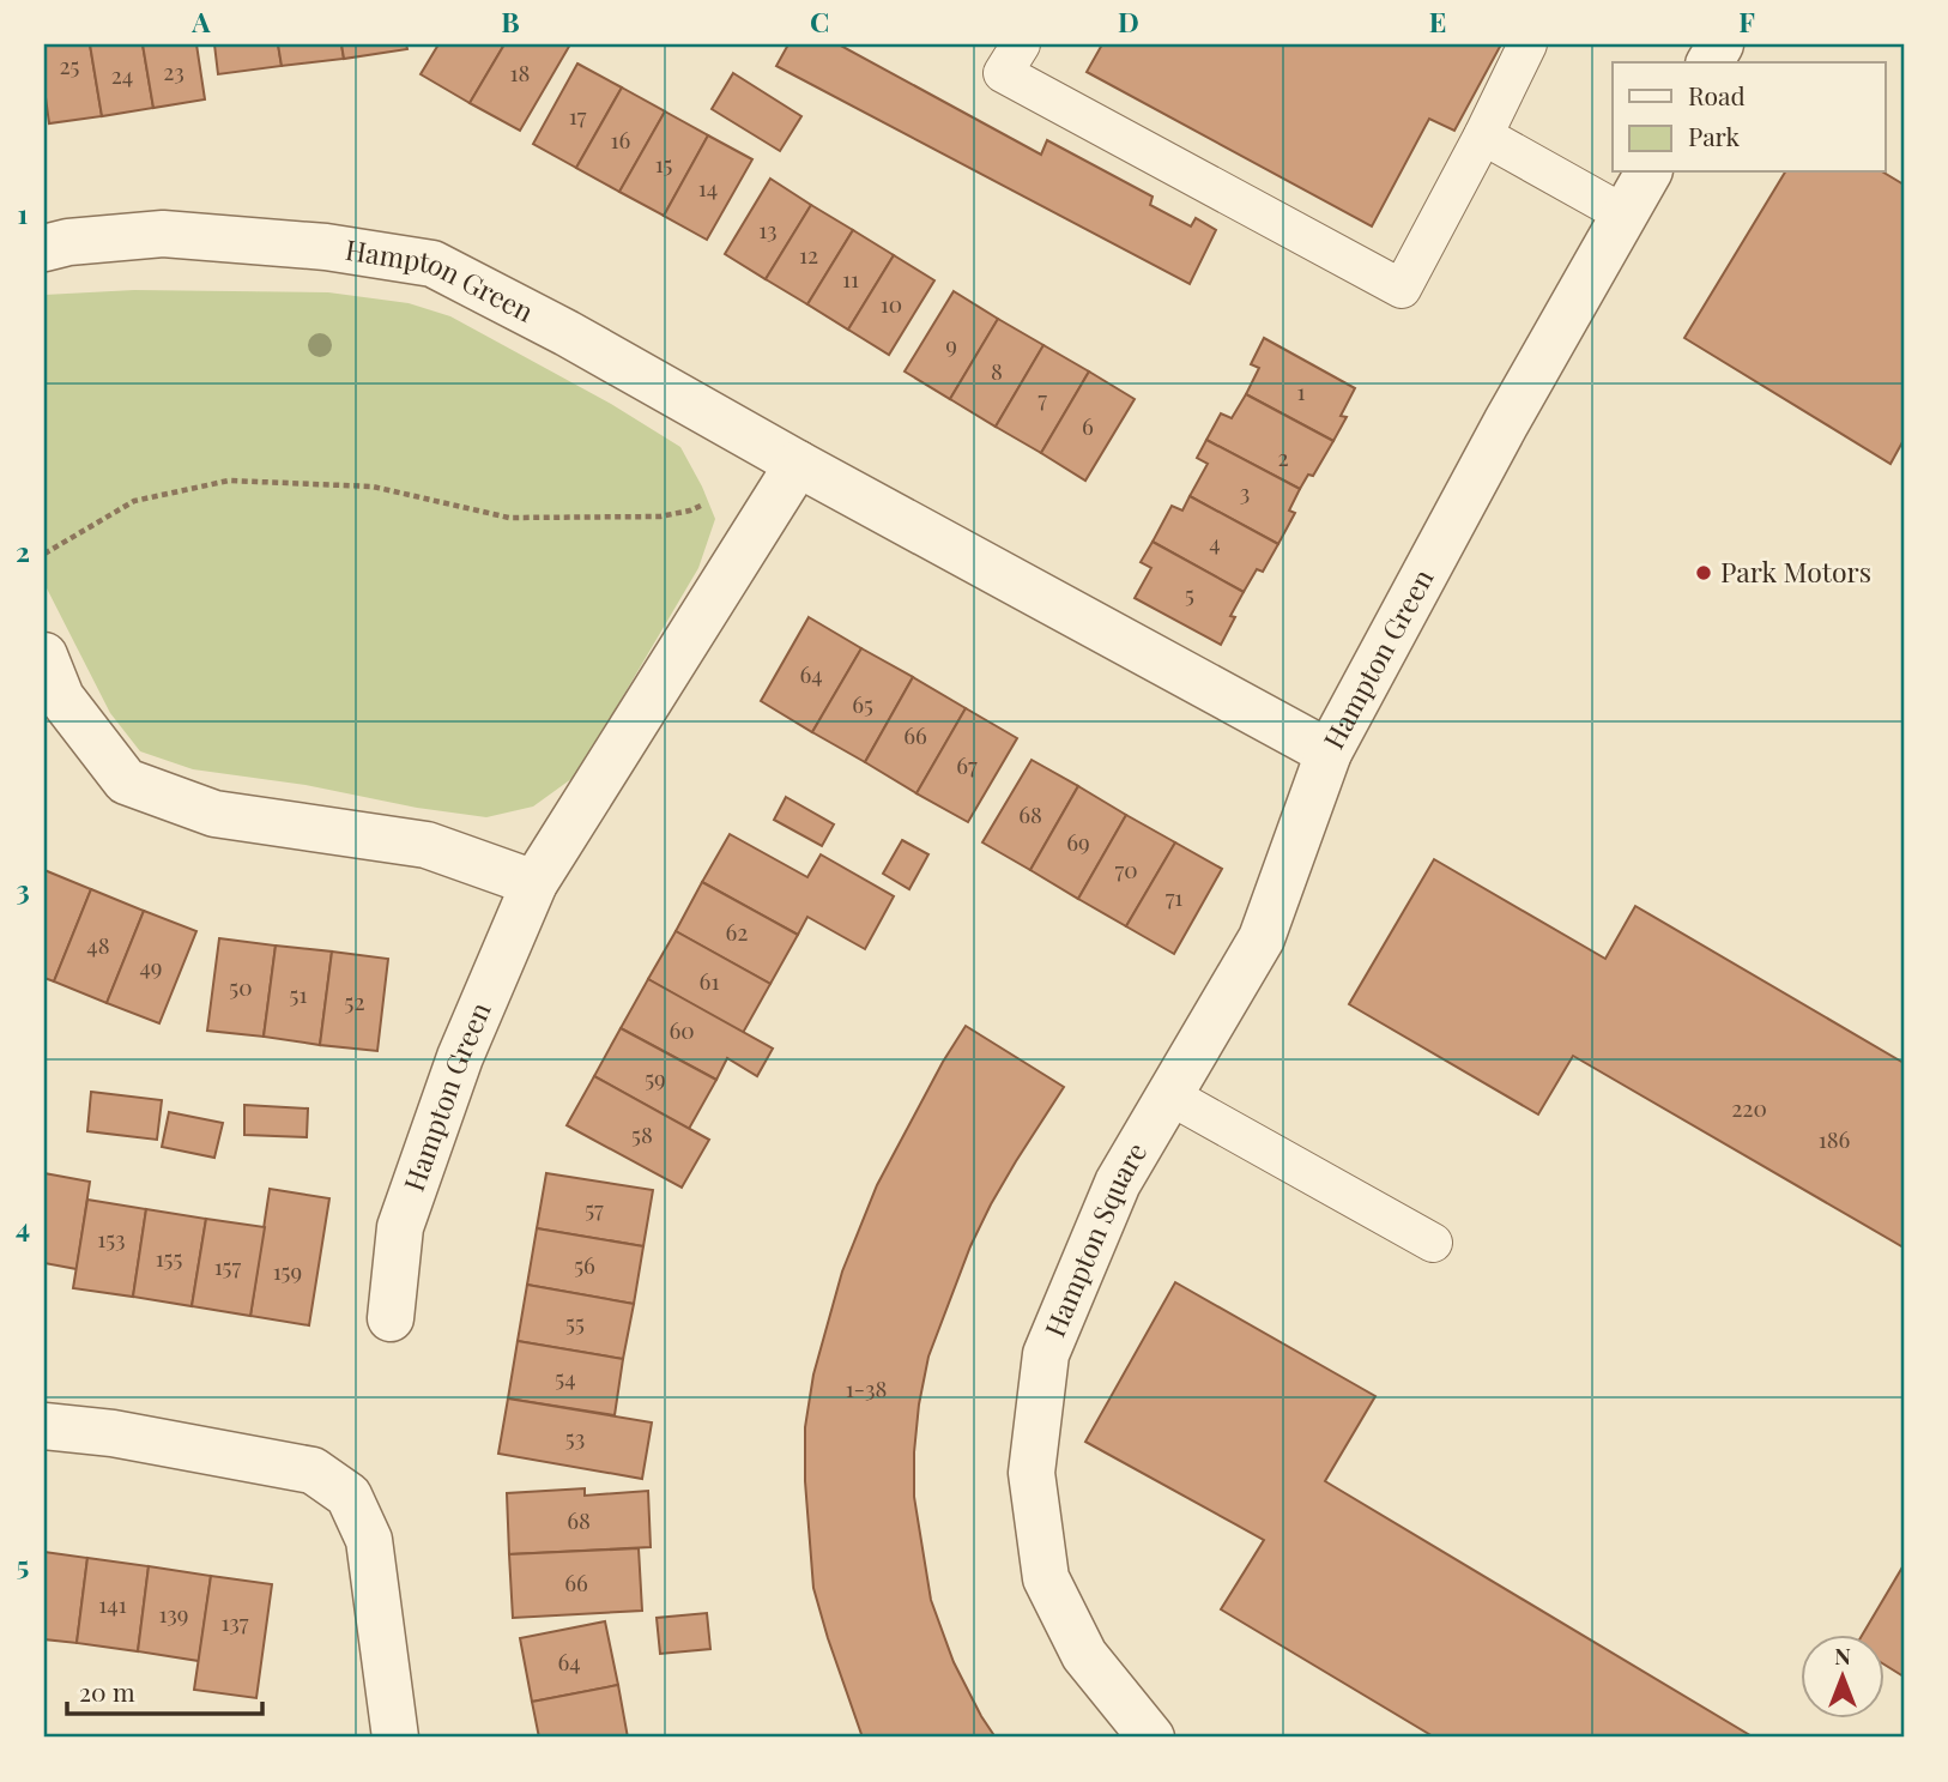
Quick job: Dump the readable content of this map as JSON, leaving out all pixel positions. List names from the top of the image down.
{
  "streets": {
    "street": ["Hampton Green", "Hampton Square"]
  },
  "crossings": [
    ["Hampton Green", "Hampton Square"]
  ],
  "places": ["Park Motors"],
  "house_numbers": [
    "25",
    "23",
    "18",
    "24",
    "17",
    "16",
    "15",
    "14",
    "13",
    "12",
    "11",
    "10",
    "9",
    "8",
    "1",
    "7",
    "6",
    "2",
    "3",
    "4",
    "5",
    "64",
    "65",
    "66",
    "67",
    "68",
    "69",
    "70",
    "71",
    "62",
    "48",
    "49",
    "61",
    "50",
    "51",
    "52",
    "60",
    "59",
    "220",
    "58",
    "186",
    "57",
    "153",
    "155",
    "56",
    "157",
    "159",
    "55",
    "54",
    "1-38",
    "53",
    "68",
    "66",
    "141",
    "139",
    "137",
    "64"
  ],
  "legend": ["Road", "Park"],
  "scale_bar": "20 m",
  "north": "top",
  "grid": {
    "columns": [
      "A",
      "B",
      "C",
      "D",
      "E",
      "F"
    ],
    "rows": [
      "1",
      "2",
      "3",
      "4",
      "5"
    ]
  }
}
